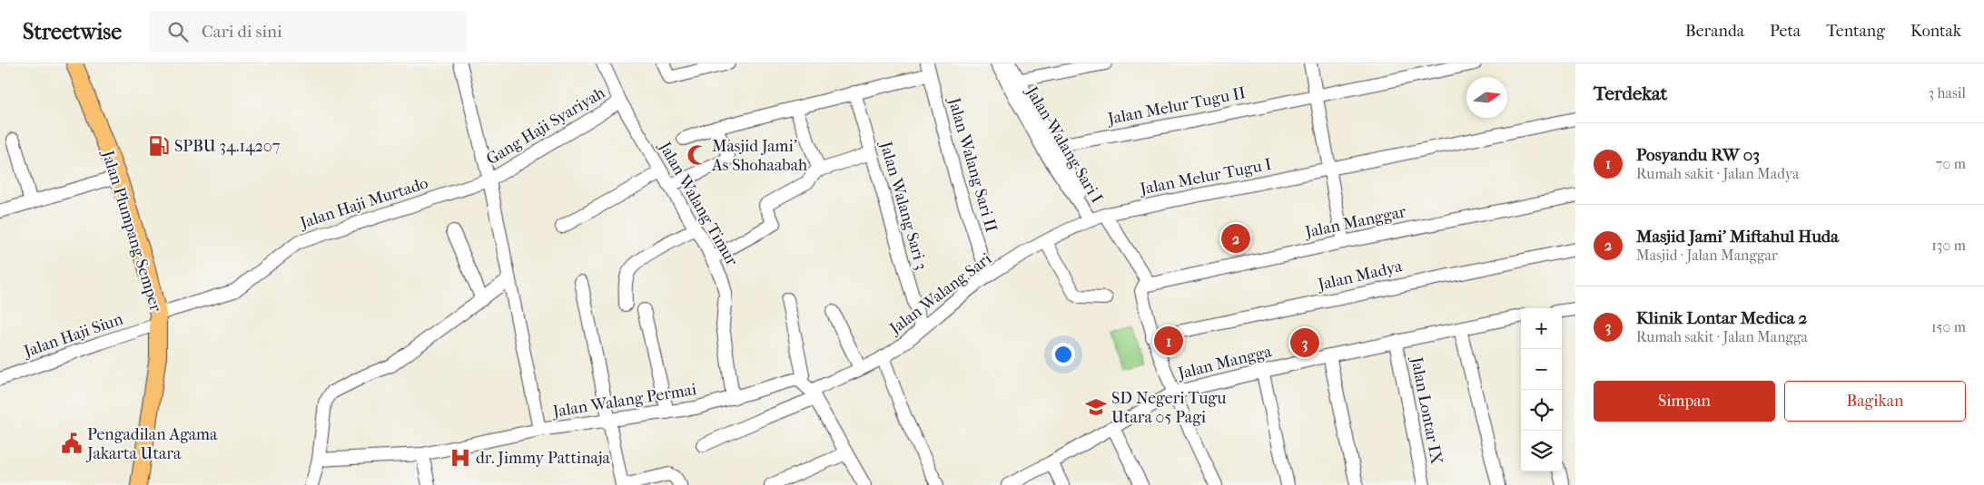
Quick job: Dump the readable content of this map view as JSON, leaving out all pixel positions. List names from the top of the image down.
{
  "streets": {
    "main road": ["Jalan Plumpang Semper"],
    "street": [
      "Jalan Melur Tugu II",
      "Gang Haji Syariyah",
      "Jalan Walang Sari I",
      "Jalan Walang Sari II",
      "Jalan Melur Tugu I",
      "Jalan Haji Murtado",
      "Jalan Walang Timur",
      "Jalan Walang Sari 3",
      "Jalan Manggar",
      "Jalan Madya",
      "Jalan Walang Sari",
      "Jalan Haji Siun",
      "Jalan Mangga",
      "Jalan Walang Permai",
      "Jalan Lontar IX"
    ]
  },
  "crossings": [
    ["Jalan Melur Tugu II", "Jalan Walang Sari I"],
    ["Gang Haji Syariyah", "Jalan Haji Murtado"],
    ["Gang Haji Syariyah", "Jalan Walang Timur"],
    ["Gang Haji Syariyah", "Jalan Walang Permai"],
    ["Jalan Walang Sari I", "Jalan Melur Tugu I"],
    ["Jalan Walang Sari I", "Jalan Manggar"],
    ["Jalan Walang Sari I", "Jalan Walang Sari"],
    ["Jalan Walang Sari II", "Jalan Walang Sari"],
    ["Jalan Melur Tugu I", "Jalan Walang Sari"],
    ["Jalan Haji Murtado", "Jalan Plumpang Semper"],
    ["Jalan Haji Murtado", "Jalan Haji Siun"],
    ["Jalan Haji Murtado", "Jalan Walang Permai"],
    ["Jalan Walang Timur", "Jalan Walang Permai"],
    ["Jalan Walang Sari 3", "Jalan Walang Sari"],
    ["Jalan Plumpang Semper", "Jalan Haji Siun"],
    ["Jalan Mangga", "Jalan Lontar IX"]
  ],
  "places": {
    "fuel station": ["SPBU 34.14207"],
    "mosque": ["Masjid Jami' As Shohaabah"],
    "school or university": ["SD Negeri Tugu Utara 05 Pagi"],
    "public building": ["Pengadilan Agama Jakarta Utara"],
    "hospital": ["dr. Jimmy Pattinaja"]
  },
  "north": "right",
  "page": {
    "header": "Streetwise",
    "search": "Cari di sini",
    "nav": [
      "Beranda",
      "Peta",
      "Tentang",
      "Kontak"
    ],
    "heading": ["Terdekat", "3 hasil"],
    "list": [
      {
        "mark": "1",
        "name": "Posyandu RW 03",
        "note": "Rumah sakit · Jalan Madya",
        "value": "70 m"
      },
      {
        "mark": "2",
        "name": "Masjid Jami' Miftahul Huda",
        "note": "Masjid · Jalan Manggar",
        "value": "130 m"
      },
      {
        "mark": "3",
        "name": "Klinik Lontar Medica 2",
        "note": "Rumah sakit · Jalan Mangga",
        "value": "150 m"
      }
    ],
    "pins": ["2", "1", "3"],
    "map_buttons": ["+", "−"],
    "buttons": ["Simpan", "Bagikan"]
  }
}
